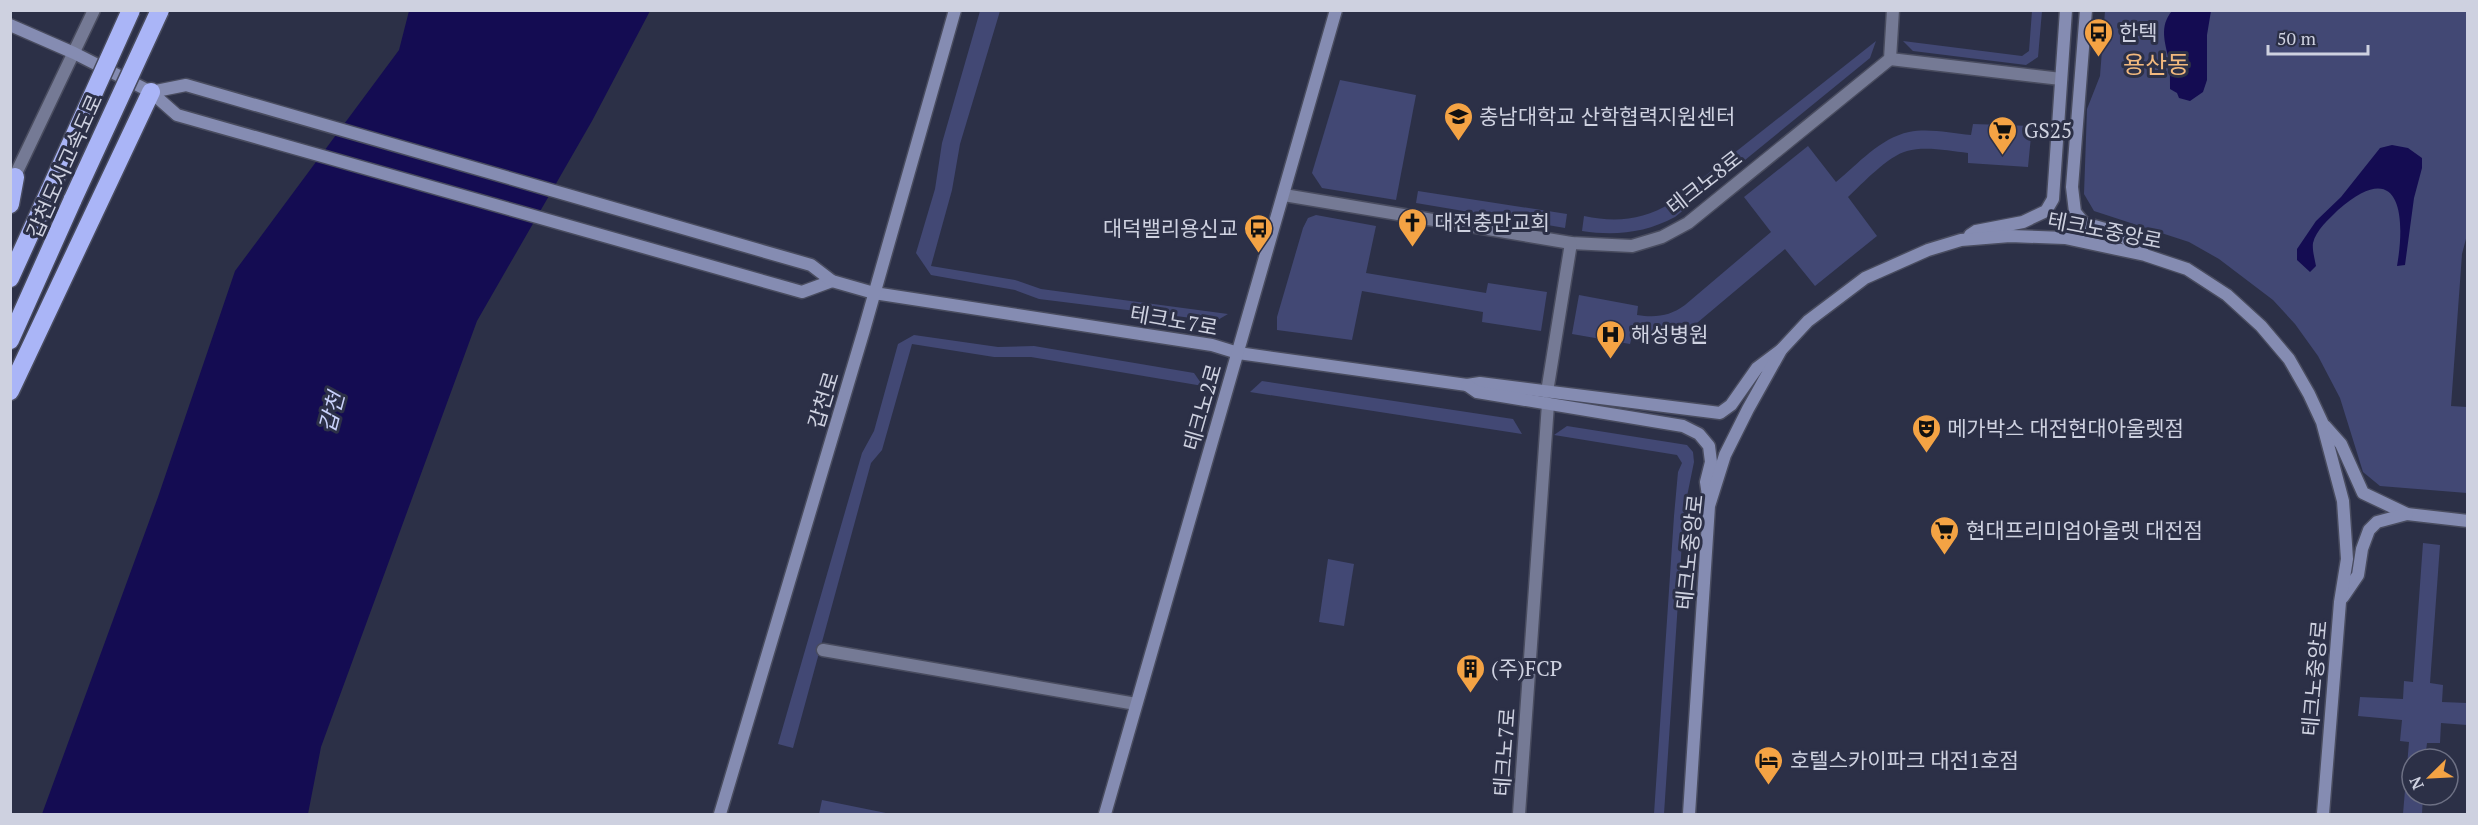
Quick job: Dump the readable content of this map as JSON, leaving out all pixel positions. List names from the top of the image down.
{
  "streets": {
    "highway": ["갑천도시고속도로"],
    "main road": [
      "테크노중앙로",
      "테크노7로",
      "갑천로",
      "테크노2로"
    ],
    "street": ["테크노8로"]
  },
  "crossings": [
    ["테크노8로", "테크노2로"],
    ["테크노중앙로", "테크노7로"],
    ["테크노7로", "갑천로"],
    ["테크노7로", "테크노2로"]
  ],
  "districts": ["용산동"],
  "water": ["갑천"],
  "places": {
    "bus stop": ["한텍", "대덕밸리용신교"],
    "school or university": ["충남대학교 산학협력지원센터"],
    "supermarket": ["GS25", "현대프리미엄아울렛 대전점"],
    "church": ["대전충만교회"],
    "hospital": ["해성병원"],
    "theatre": ["메가박스 대전현대아울렛점"],
    "building": ["(주)FCP"],
    "hotel": ["호텔스카이파크 대전1호점"]
  },
  "scale_bar": "50 m",
  "north": "bottom left"
}
